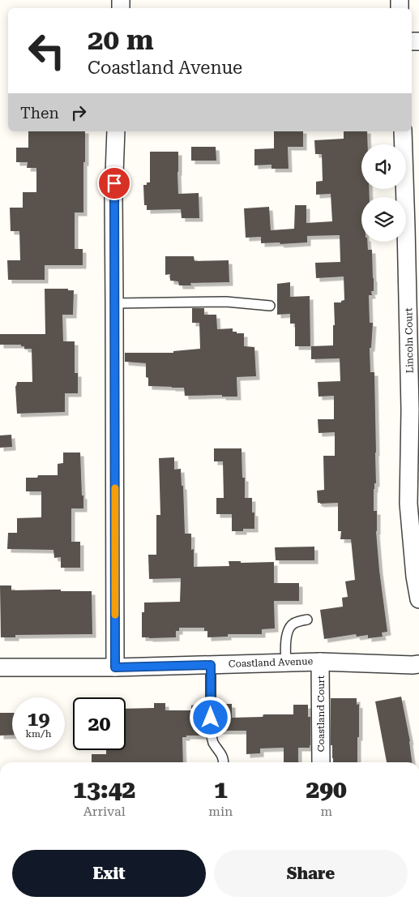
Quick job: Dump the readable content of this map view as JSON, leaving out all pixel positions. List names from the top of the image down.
{
  "streets": {
    "street": ["Lincoln Court", "Coastland Avenue", "Coastland Court"]
  },
  "crossings": [
    ["Coastland Avenue", "Coastland Court"]
  ],
  "page": {
    "turn": ["20 m", "Coastland Avenue"],
    "then": "Then",
    "speed": "19 km/h",
    "limit": "20",
    "eta": [
      "13:42",
      "Arrival",
      "1",
      "min",
      "290",
      "m"
    ],
    "buttons": ["Exit", "Share"]
  }
}
